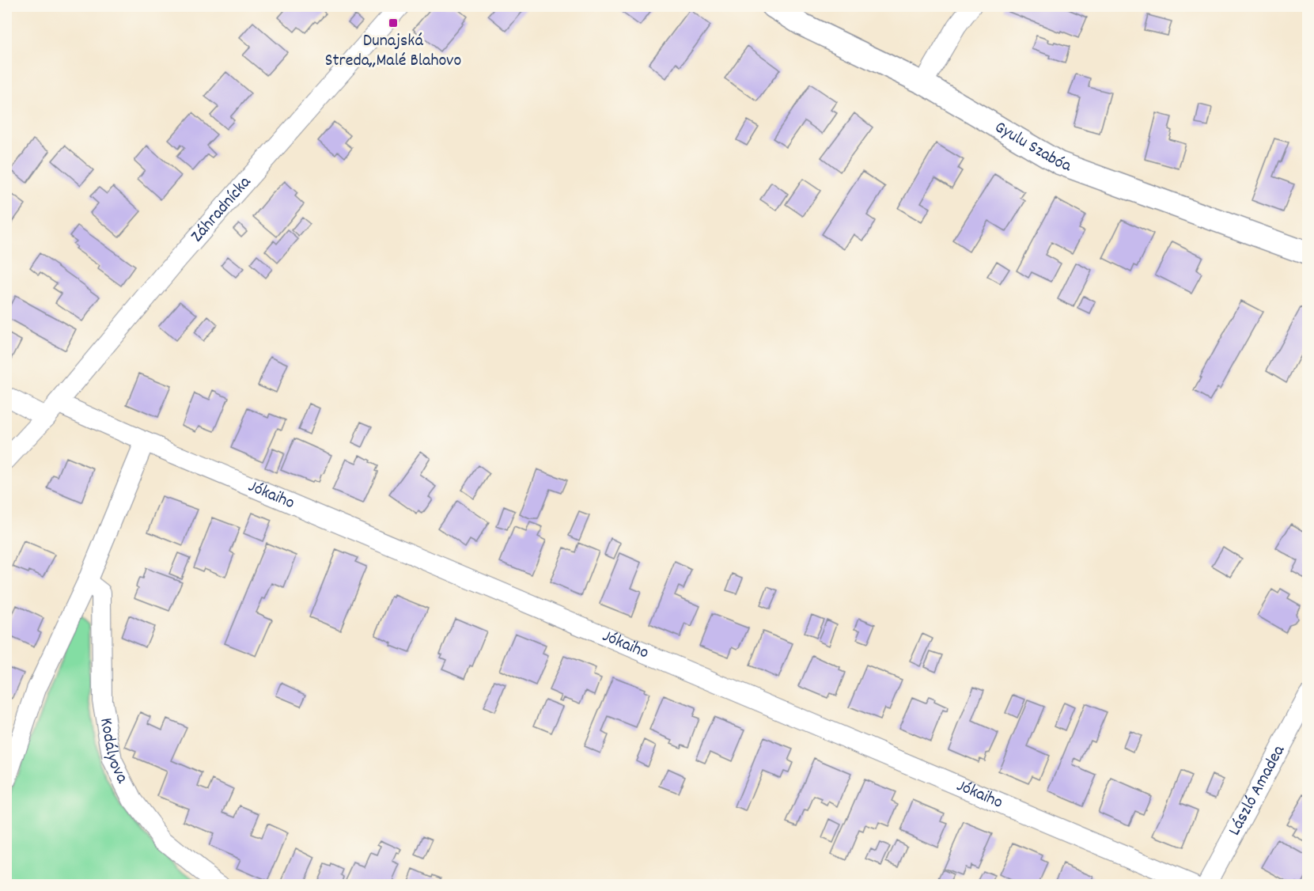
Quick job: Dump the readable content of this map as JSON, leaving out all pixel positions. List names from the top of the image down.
{
  "streets": {
    "street": [
      "Gyulu Szabóa",
      "Záhradnícka",
      "Jókaiho",
      "Kodályova",
      "László Amadea"
    ]
  },
  "crossings": [
    ["Záhradnícka", "Jókaiho"]
  ],
  "places": {
    "transit": ["Dunajská Streda,,Malé Blahovo"]
  }
}
